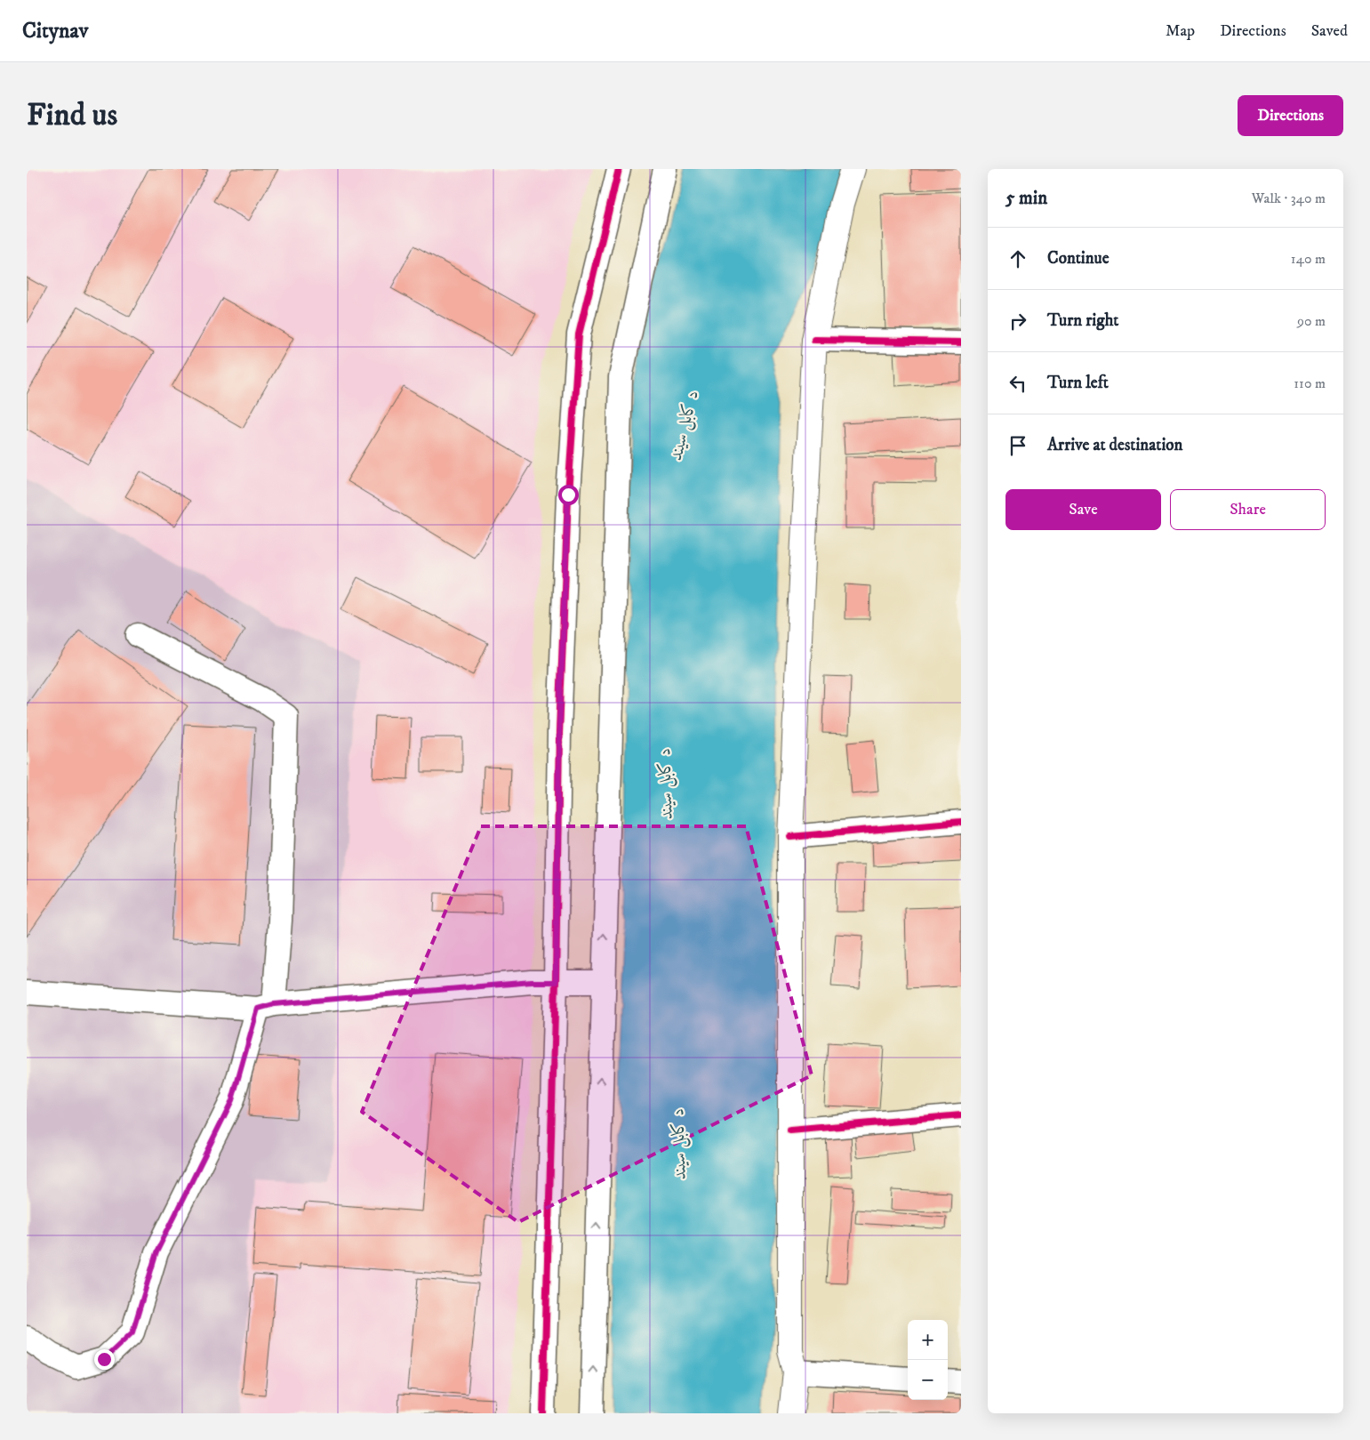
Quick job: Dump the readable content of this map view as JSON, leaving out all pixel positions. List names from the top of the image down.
{
  "water": ["د کابل سيند"],
  "page": {
    "header": "Citynav",
    "nav": ["Map", "Directions", "Saved"],
    "buttons": [
      "Directions",
      ["Save", "Share"]
    ],
    "title": "Find us",
    "heading": ["5 min", "Walk · 340 m"],
    "list": [
      ["Continue", "140 m"],
      ["Turn right", "90 m"],
      ["Turn left", "110 m"],
      "Arrive at destination"
    ],
    "map_buttons": ["+", "−"]
  }
}
